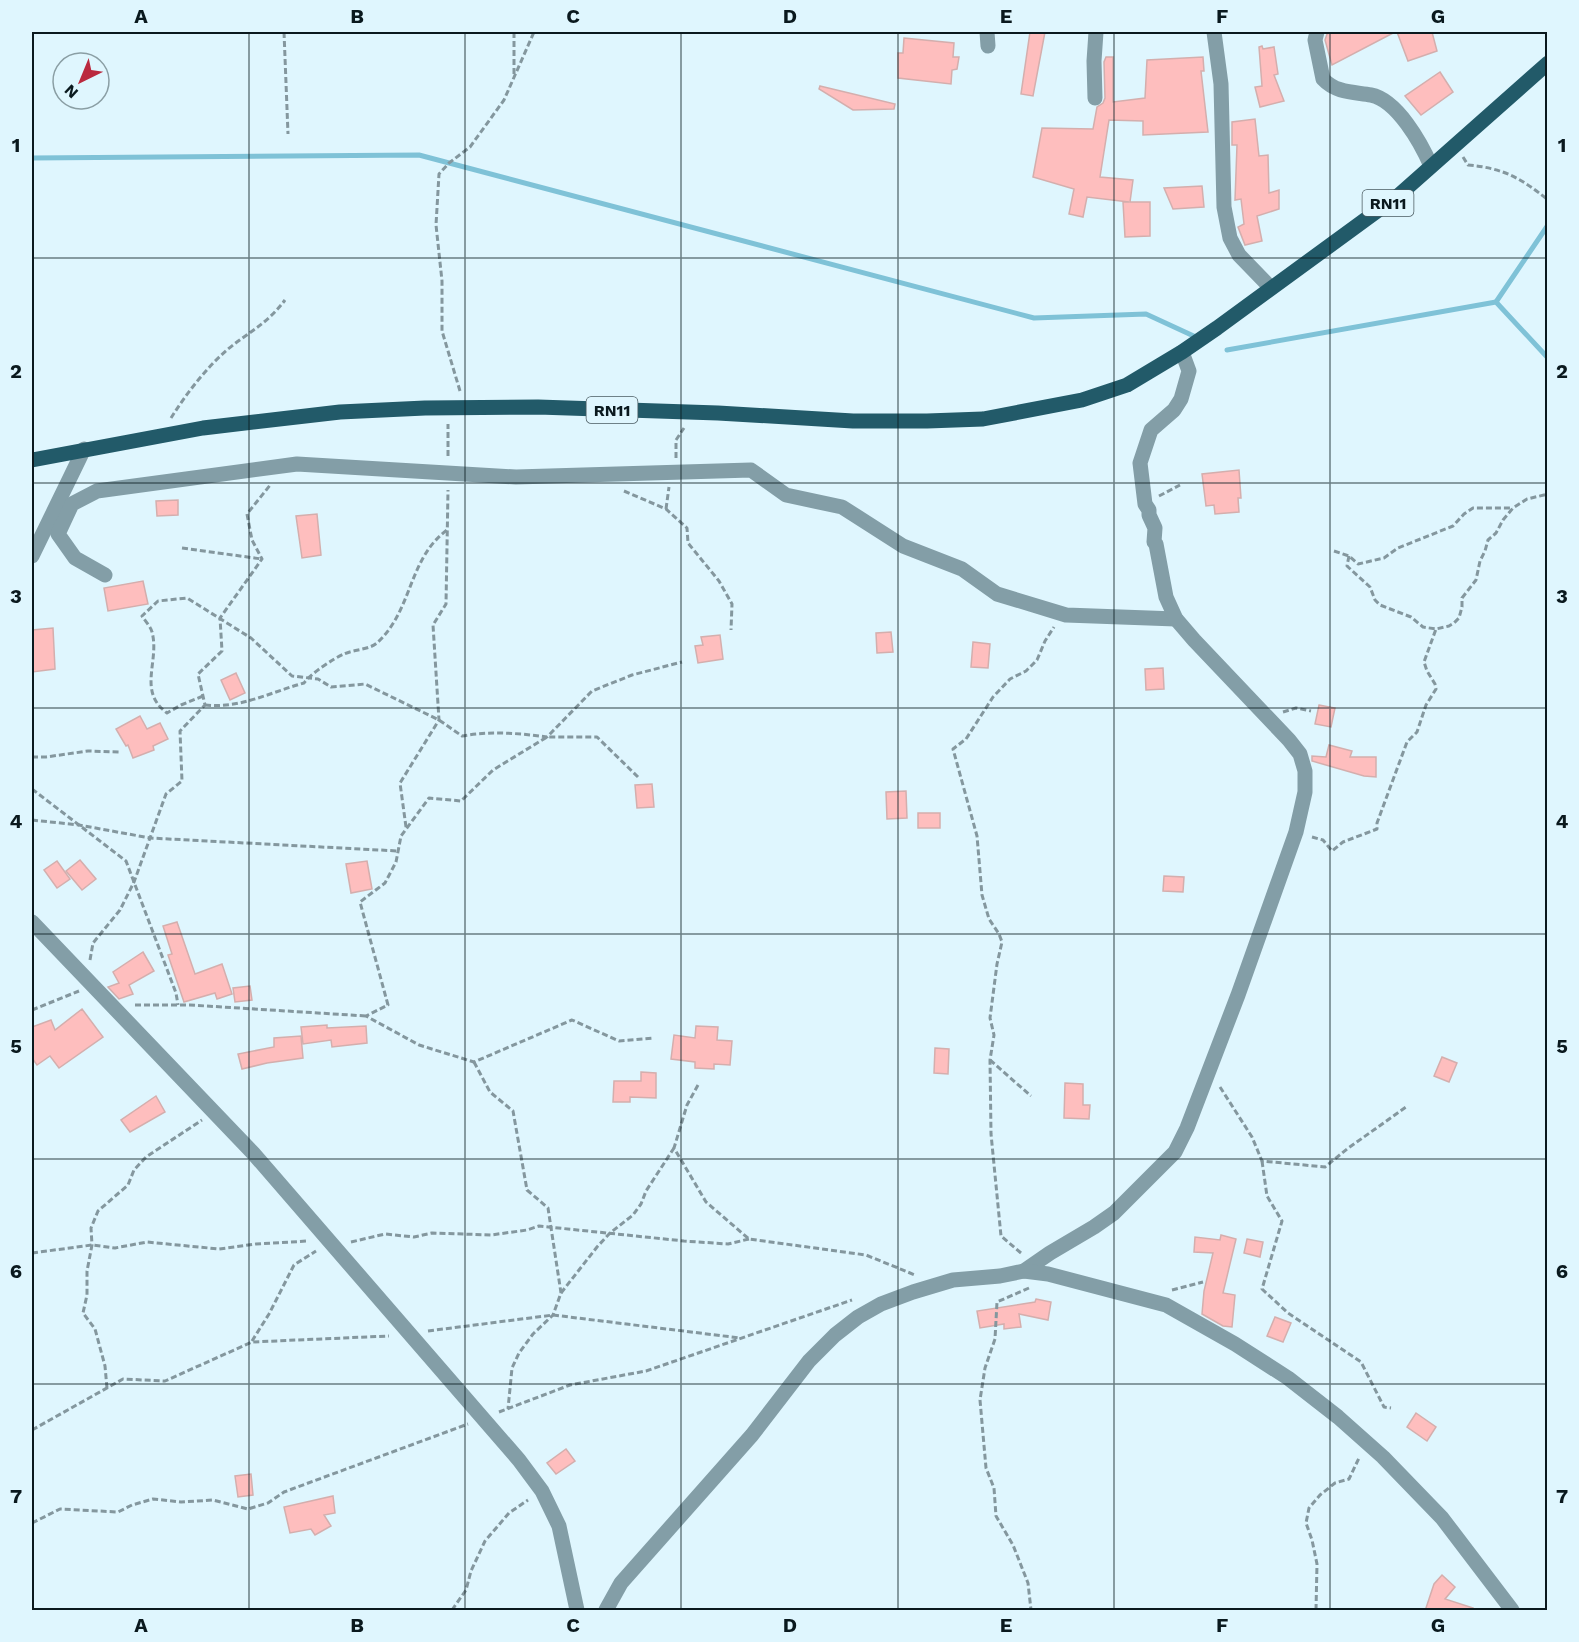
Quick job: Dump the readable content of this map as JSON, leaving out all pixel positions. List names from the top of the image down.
{
  "streets": {
    "main road": ["RN11"]
  },
  "north": "bottom left",
  "grid": {
    "columns": [
      "A",
      "B",
      "C",
      "D",
      "E",
      "F",
      "G"
    ],
    "rows": [
      "1",
      "2",
      "3",
      "4",
      "5",
      "6",
      "7"
    ]
  }
}
